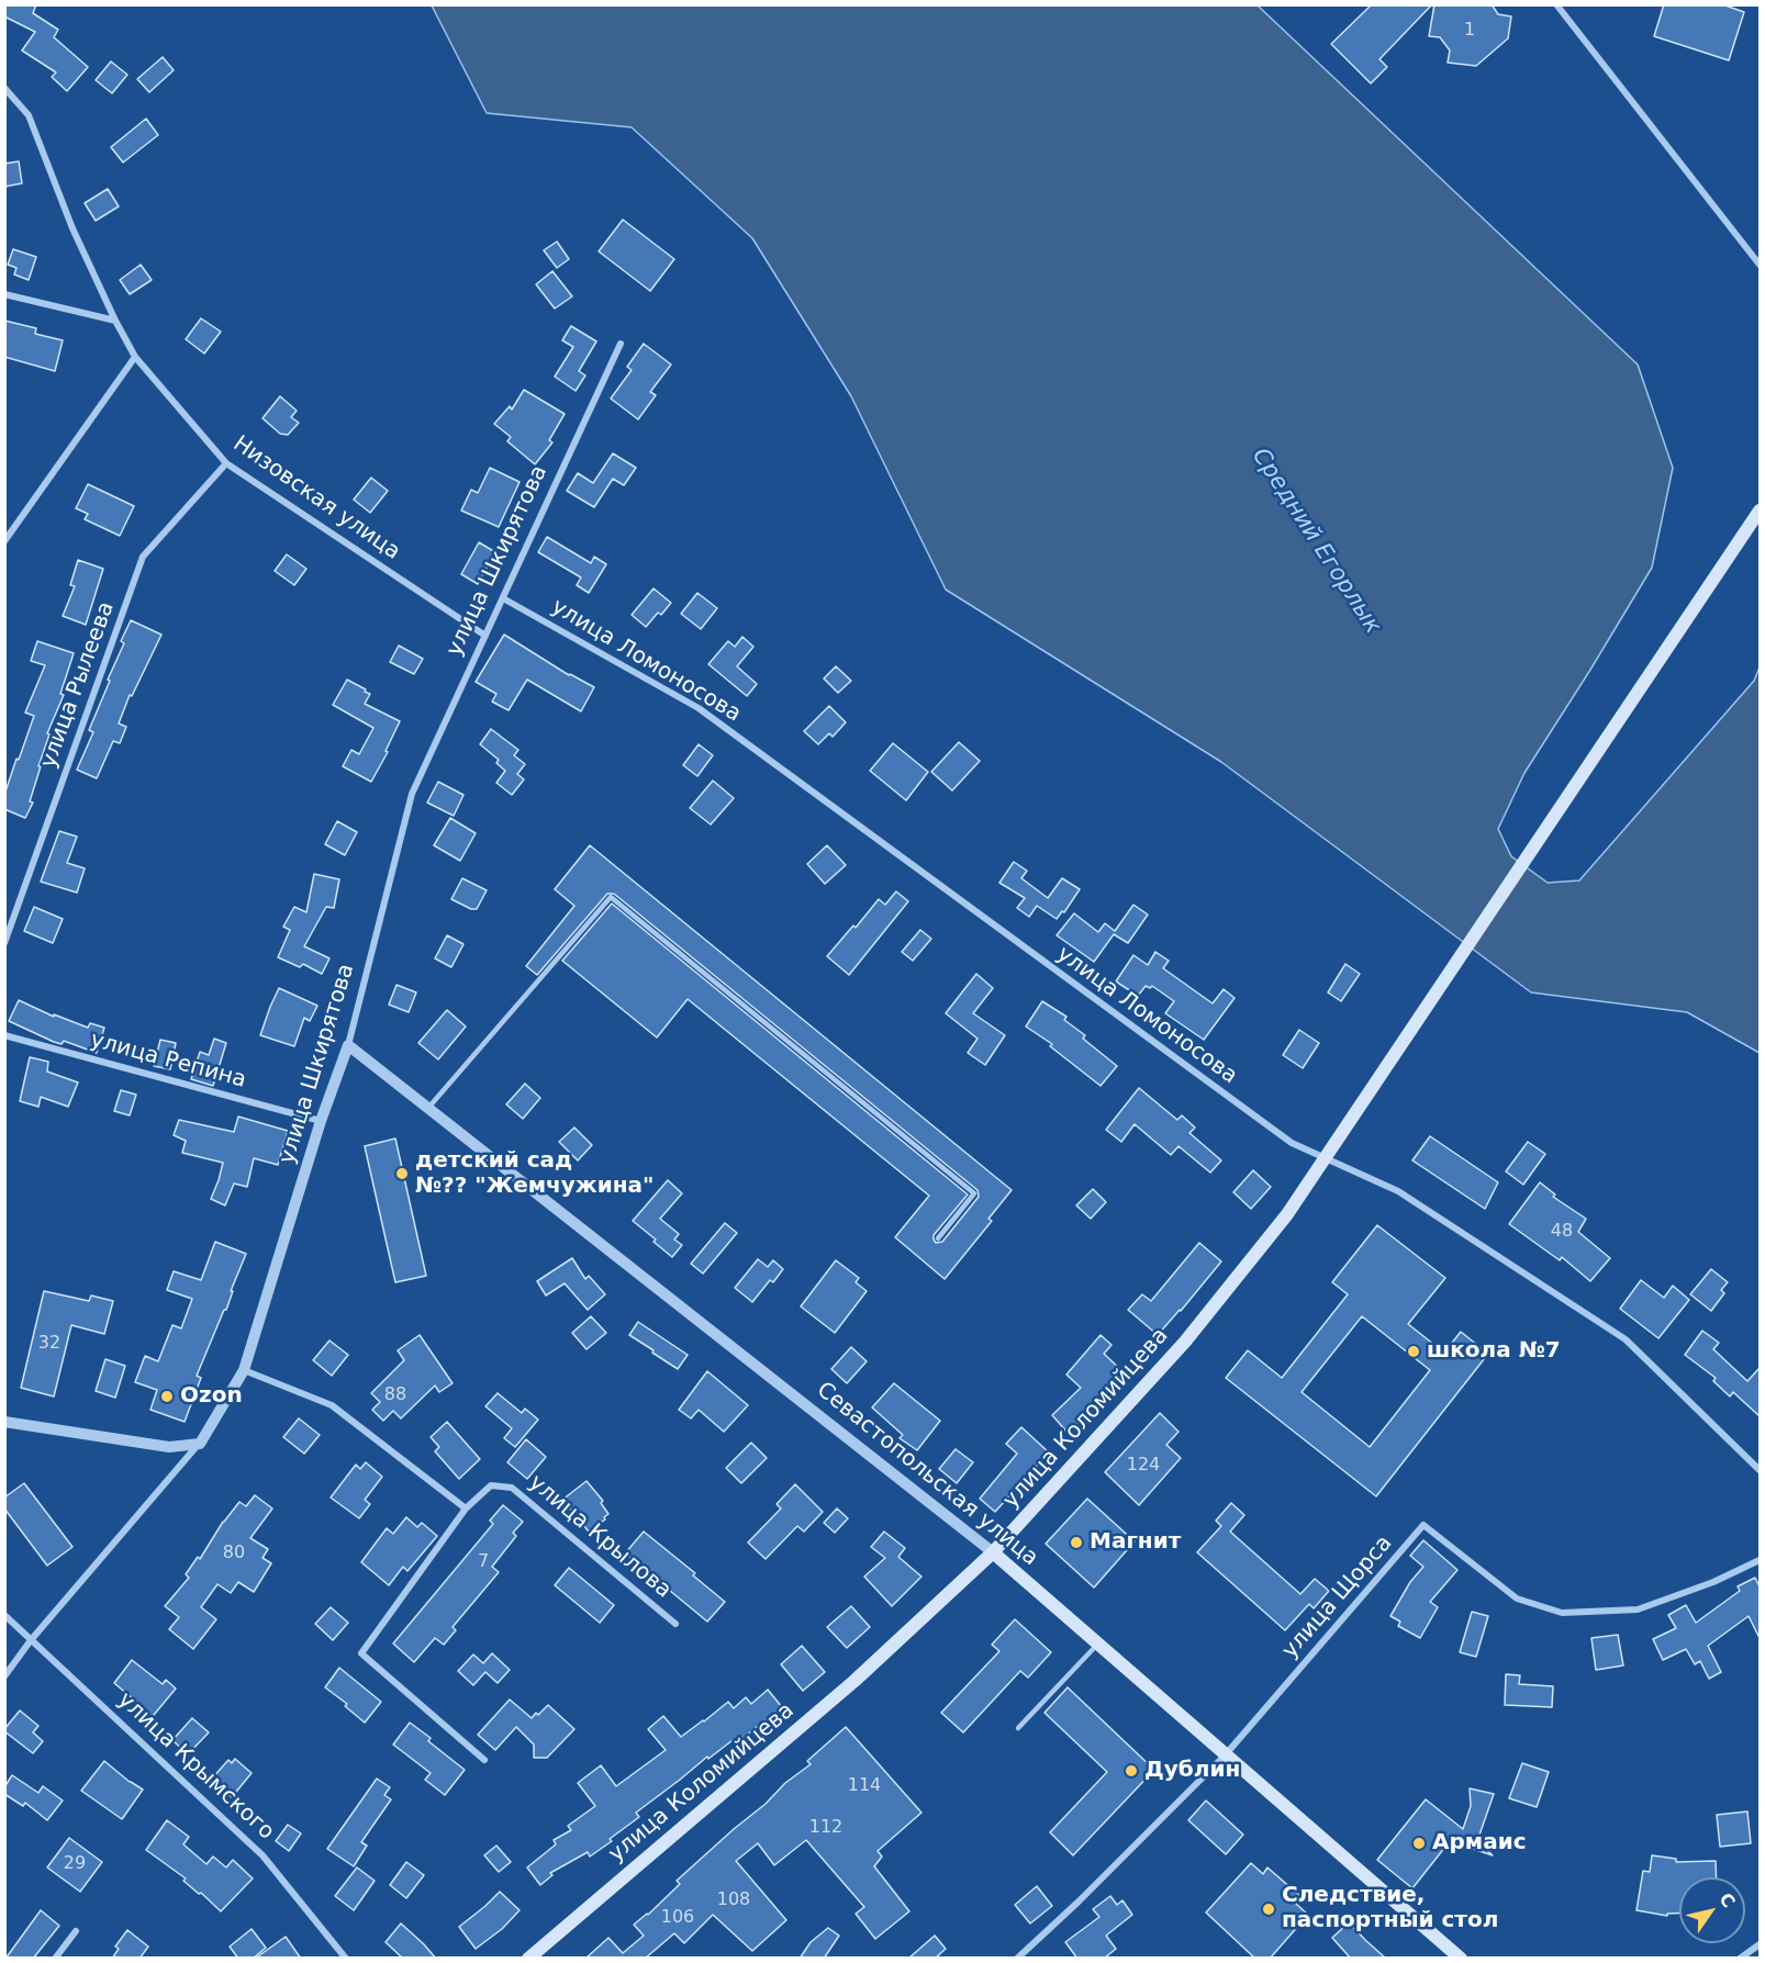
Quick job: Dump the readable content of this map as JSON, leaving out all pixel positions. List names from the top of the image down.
{
  "streets": {
    "main road": ["улица Коломийцева", "Севастопольская улица"],
    "street": [
      "Низовская улица",
      "улица Шкирятова",
      "улица Ломоносова",
      "улица Рылеева",
      "улица Репина",
      "улица Крылова",
      "улица Щорса",
      "улица Крымского"
    ]
  },
  "crossings": [
    ["Низовская улица", "улица Шкирятова"],
    ["Низовская улица", "улица Рылеева"],
    ["улица Шкирятова", "улица Ломоносова"],
    ["улица Шкирятова", "улица Репина"],
    ["улица Шкирятова", "Севастопольская улица"],
    ["улица Шкирятова", "улица Крымского"],
    ["улица Ломоносова", "улица Коломийцева"],
    ["улица Коломийцева", "Севастопольская улица"],
    ["Севастопольская улица", "улица Щорса"]
  ],
  "water": ["Средний Егорлык"],
  "places": [
    "детский сад №?? \"Жемчужина\"",
    "школа №7",
    "Ozon",
    "Магнит",
    "Дублин",
    "Армаис",
    "Следствие, паспортный стол"
  ],
  "house_numbers": [
    "1",
    "48",
    "32",
    "88",
    "124",
    "80",
    "7",
    "114",
    "112",
    "29",
    "108",
    "106"
  ],
  "north": "top right"
}
